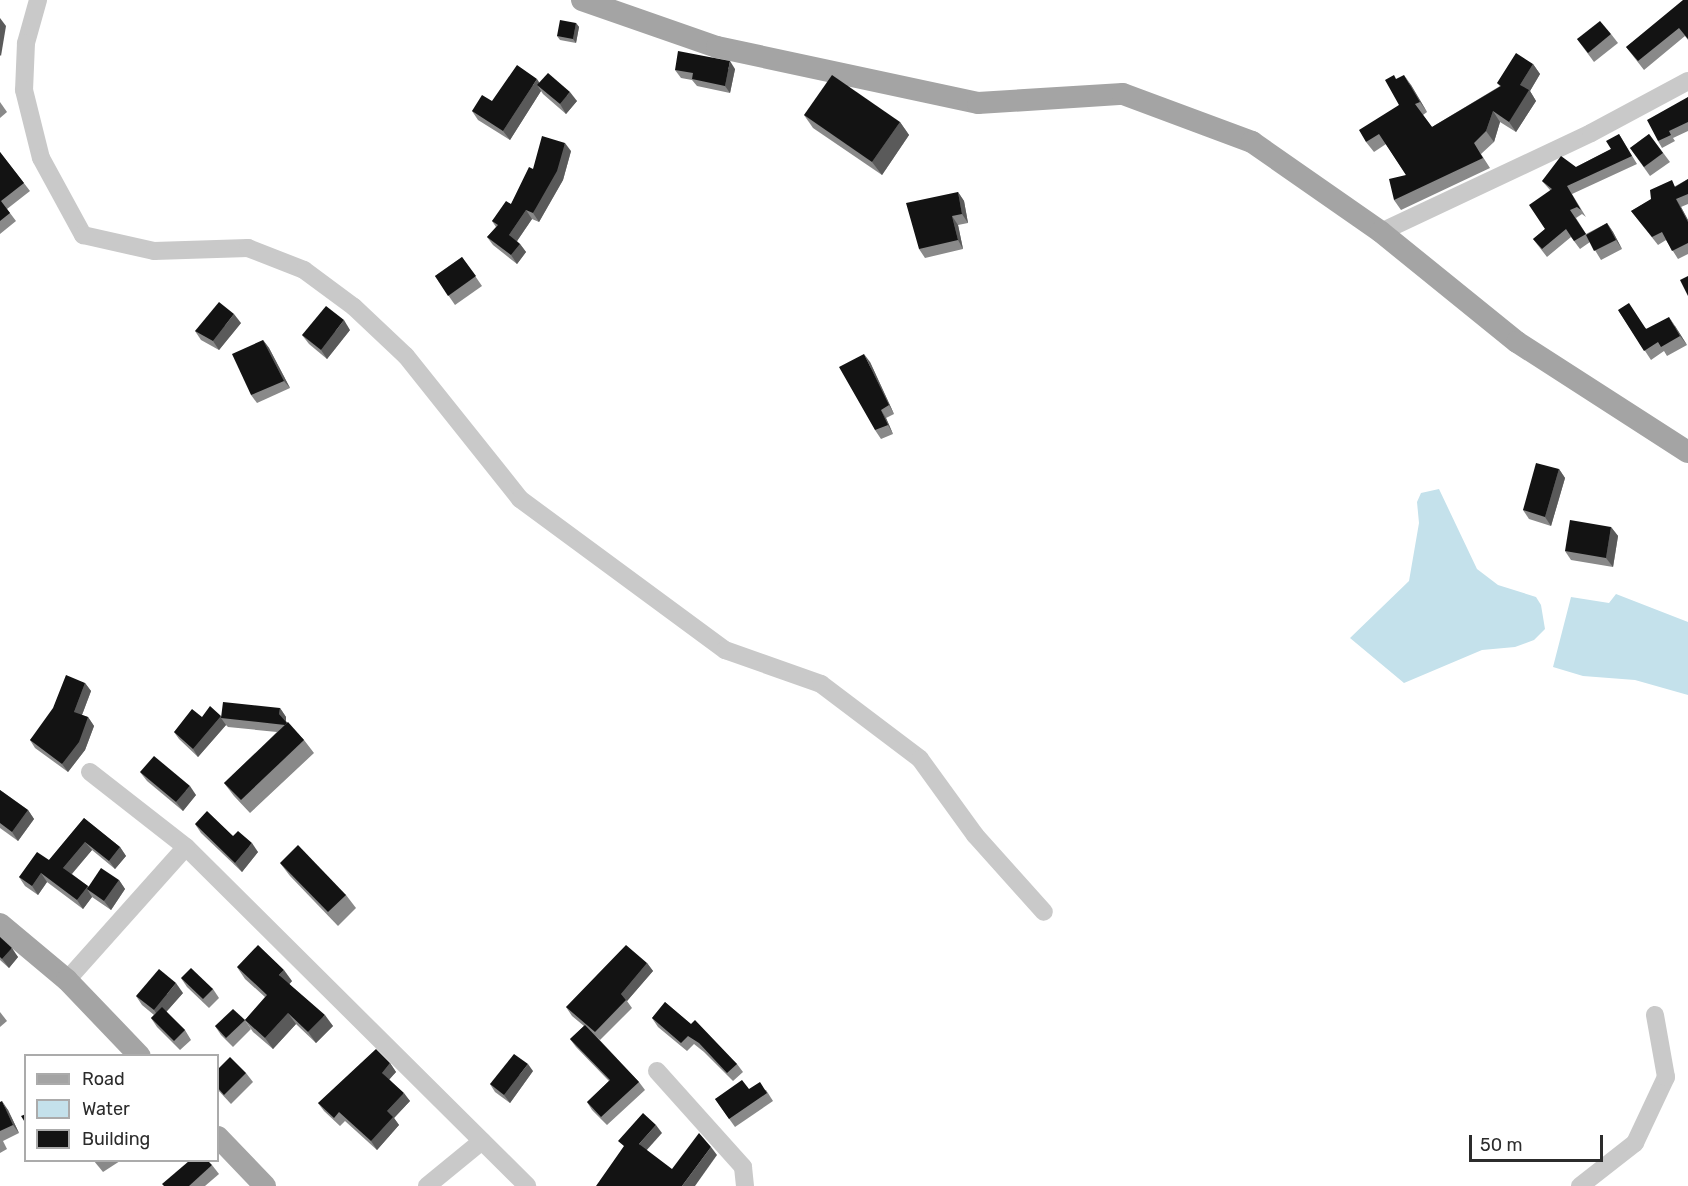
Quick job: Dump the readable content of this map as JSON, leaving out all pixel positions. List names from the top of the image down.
{
  "legend": ["Road", "Water", "Building"],
  "scale_bar": "50 m"
}
